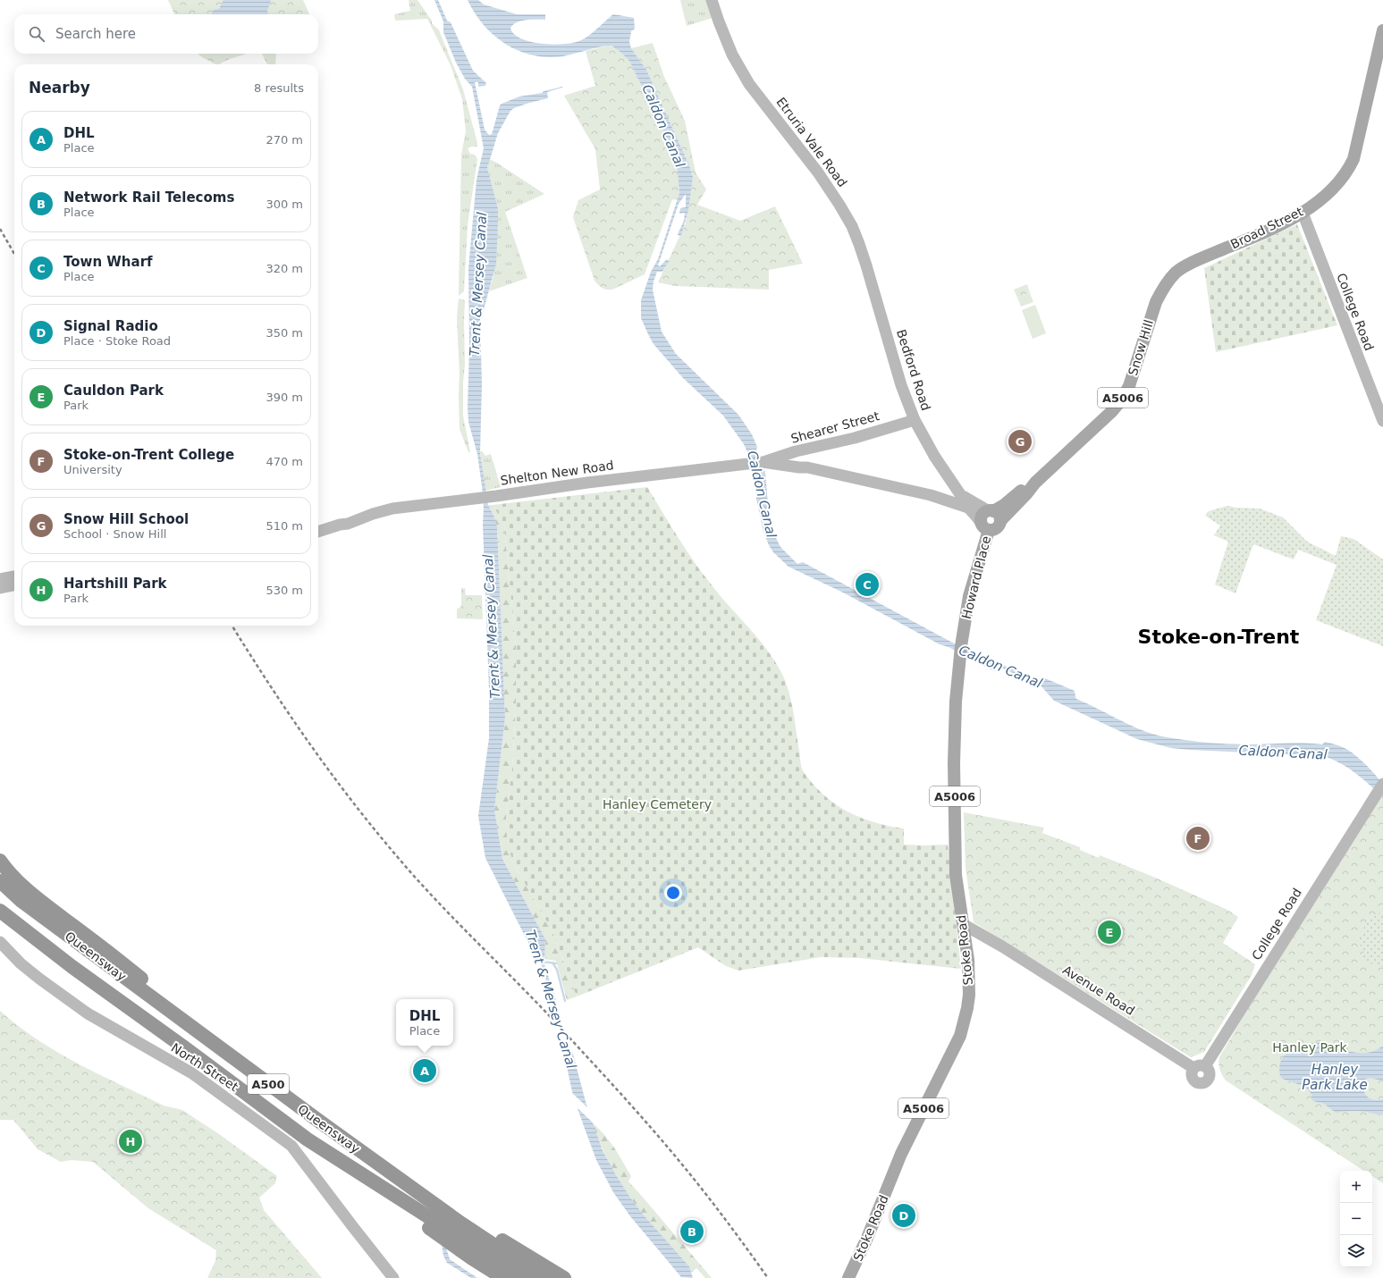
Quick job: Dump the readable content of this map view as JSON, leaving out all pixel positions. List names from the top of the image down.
{
  "streets": {
    "highway": ["Queensway", "A500"],
    "main road": [
      "Etruria Vale Road",
      "Broad Street",
      "College Road",
      "Snow Hill",
      "Bedford Road",
      "A5006",
      "Shearer Street",
      "Shelton New Road",
      "Howard Place",
      "Stoke Road",
      "Avenue Road",
      "North Street"
    ]
  },
  "crossings": [
    ["Etruria Vale Road", "Bedford Road"],
    ["Broad Street", "College Road"],
    ["Broad Street", "Snow Hill"],
    ["College Road", "Avenue Road"],
    ["Snow Hill", "Bedford Road"],
    ["Snow Hill", "Howard Place"],
    ["Bedford Road", "Shearer Street"],
    ["Bedford Road", "Shelton New Road"],
    ["Bedford Road", "Howard Place"],
    ["Shearer Street", "Shelton New Road"],
    ["Howard Place", "Stoke Road"],
    ["Stoke Road", "Avenue Road"]
  ],
  "districts": ["Stoke-on-Trent"],
  "water": ["Caldon Canal", "Trent & Mersey Canal", "Hanley Park Lake"],
  "parks": ["Hanley Cemetery", "Hanley Park"],
  "page": {
    "search": "Search here",
    "heading": ["Nearby", "8 results"],
    "list": [
      {
        "mark": "A",
        "name": "DHL",
        "note": "Place",
        "value": "270 m"
      },
      {
        "mark": "B",
        "name": "Network Rail Telecoms",
        "note": "Place",
        "value": "300 m"
      },
      {
        "mark": "C",
        "name": "Town Wharf",
        "note": "Place",
        "value": "320 m"
      },
      {
        "mark": "D",
        "name": "Signal Radio",
        "note": "Place · Stoke Road",
        "value": "350 m"
      },
      {
        "mark": "E",
        "name": "Cauldon Park",
        "note": "Park",
        "value": "390 m"
      },
      {
        "mark": "F",
        "name": "Stoke-on-Trent College",
        "note": "University",
        "value": "470 m"
      },
      {
        "mark": "G",
        "name": "Snow Hill School",
        "note": "School · Snow Hill",
        "value": "510 m"
      },
      {
        "mark": "H",
        "name": "Hartshill Park",
        "note": "Park",
        "value": "530 m"
      }
    ],
    "pins": [
      "G",
      "C",
      "F",
      "E",
      "A",
      "H",
      "D",
      "B"
    ],
    "popup": ["DHL", "Place"],
    "map_buttons": ["+", "−"]
  }
}
